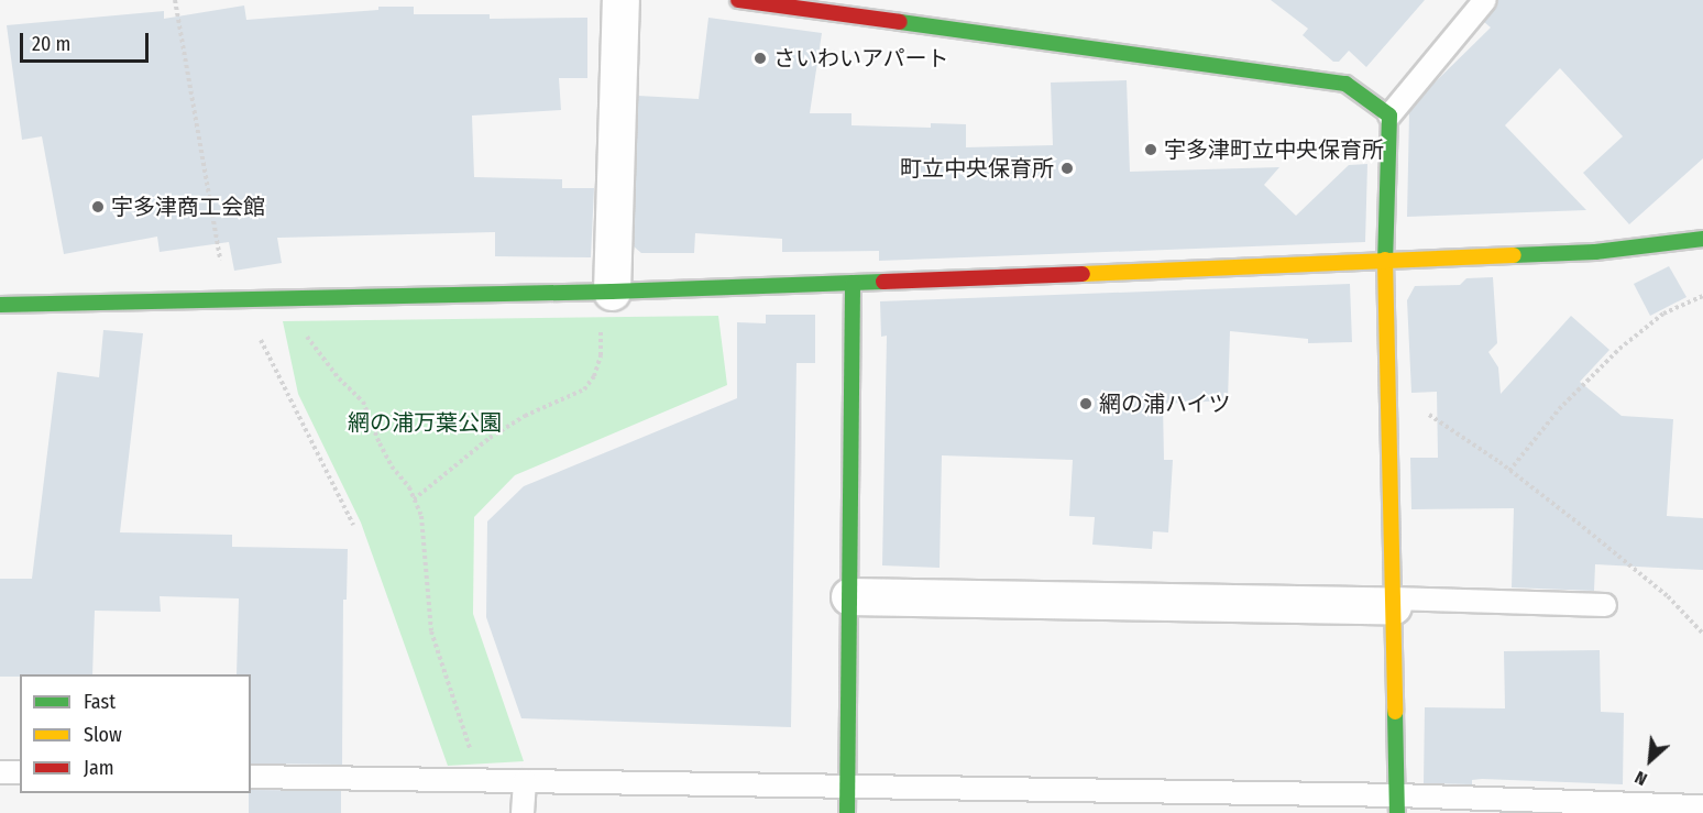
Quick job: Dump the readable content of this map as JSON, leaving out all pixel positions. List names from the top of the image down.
{
  "parks": ["網の浦万葉公園"],
  "places": [
    "さいわいアパート",
    "宇多津町立中央保育所",
    "町立中央保育所",
    "宇多津商工会館",
    "網の浦ハイツ"
  ],
  "legend": ["Fast", "Slow", "Jam"],
  "scale_bar": "20 m",
  "north": "bottom left"
}
